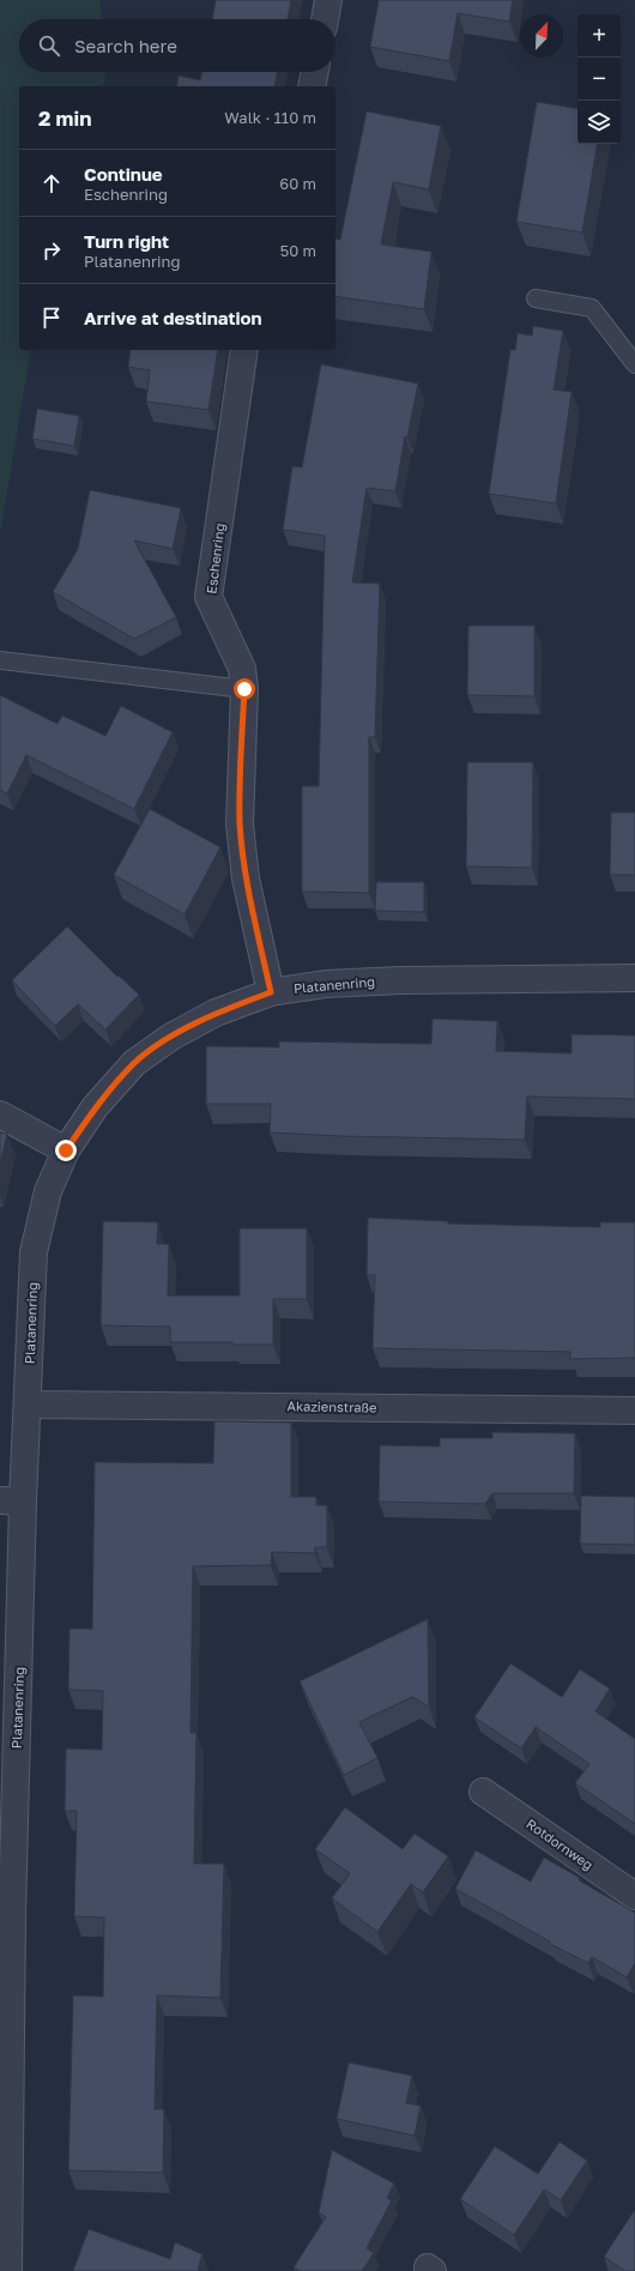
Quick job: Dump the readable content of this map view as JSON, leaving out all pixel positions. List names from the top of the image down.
{
  "streets": {
    "street": [
      "Eschenring",
      "Platanenring",
      "Akazienstraße",
      "Rotdornweg"
    ]
  },
  "crossings": [
    ["Eschenring", "Platanenring"],
    ["Platanenring", "Akazienstraße"]
  ],
  "north": "top right",
  "page": {
    "map_buttons": ["+", "−"],
    "search": "Search here",
    "heading": ["2 min", "Walk · 110 m"],
    "list": [
      ["Continue", "Eschenring", "60 m"],
      ["Turn right", "Platanenring", "50 m"],
      "Arrive at destination"
    ]
  }
}
